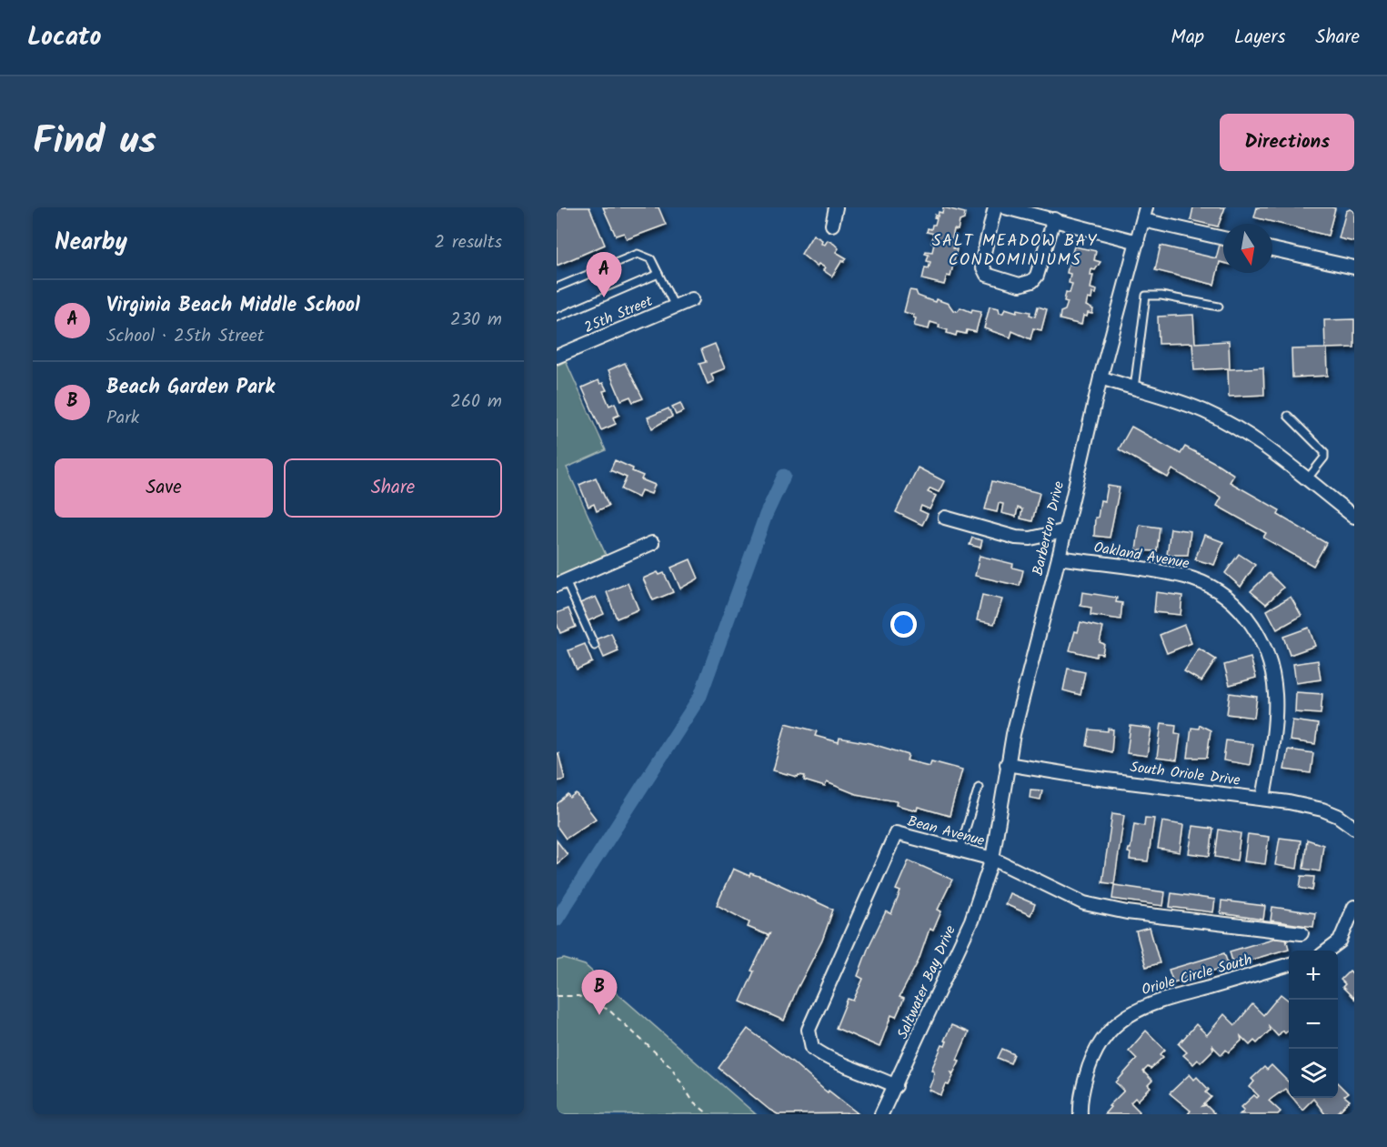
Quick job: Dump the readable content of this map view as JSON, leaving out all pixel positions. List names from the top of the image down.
{
  "streets": {
    "street": [
      "25th Street",
      "Barberton Drive",
      "Oakland Avenue",
      "South Oriole Drive",
      "Bean Avenue",
      "Oriole Circle South",
      "Saltwater Bay Drive"
    ]
  },
  "crossings": [
    ["Barberton Drive", "Oakland Avenue"],
    ["Barberton Drive", "South Oriole Drive"],
    ["Barberton Drive", "Bean Avenue"],
    ["Barberton Drive", "Saltwater Bay Drive"],
    ["Oakland Avenue", "South Oriole Drive"],
    ["Bean Avenue", "Saltwater Bay Drive"]
  ],
  "districts": ["SALT MEADOW BAY CONDOMINIUMS"],
  "north": "bottom",
  "page": {
    "header": "Locato",
    "nav": ["Map", "Layers", "Share"],
    "title": "Find us",
    "buttons": [
      "Directions",
      ["Save", "Share"]
    ],
    "heading": ["Nearby", "2 results"],
    "pins": ["A", "B"],
    "list": [
      {
        "mark": "A",
        "name": "Virginia Beach Middle School",
        "note": "School · 25th Street",
        "value": "230 m"
      },
      {
        "mark": "B",
        "name": "Beach Garden Park",
        "note": "Park",
        "value": "260 m"
      }
    ],
    "map_buttons": ["+", "−"]
  }
}
